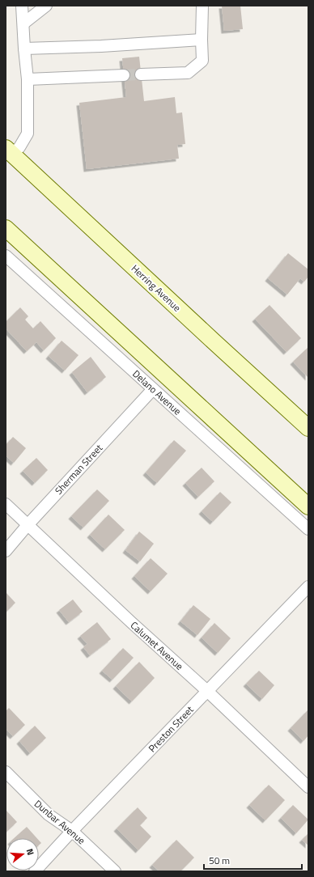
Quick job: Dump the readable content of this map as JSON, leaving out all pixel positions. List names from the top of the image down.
{
  "streets": {
    "main road": ["Herring Avenue"],
    "street": [
      "Delano Avenue",
      "Sherman Street",
      "Calumet Avenue",
      "Preston Street",
      "Dunbar Avenue"
    ]
  },
  "crossings": [
    ["Delano Avenue", "Sherman Street"],
    ["Sherman Street", "Calumet Avenue"],
    ["Calumet Avenue", "Preston Street"],
    ["Preston Street", "Dunbar Avenue"]
  ],
  "scale_bar": "50 m",
  "north": "right"
}
